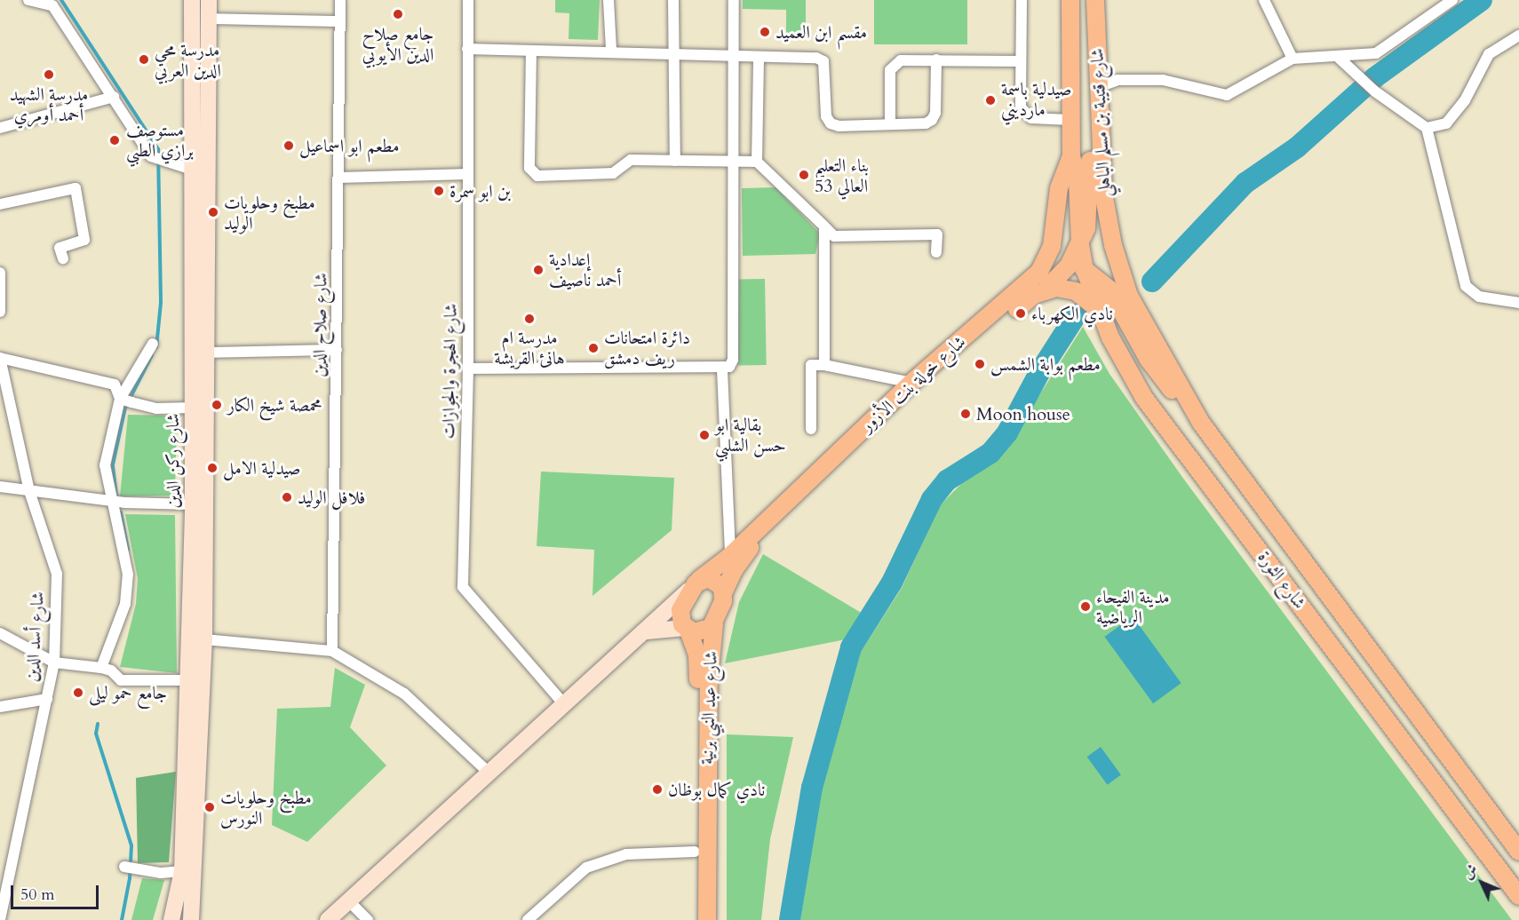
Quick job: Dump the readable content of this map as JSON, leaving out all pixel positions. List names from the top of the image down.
{
  "streets": {
    "main road": [
      "شارع قتيبة بن مسلم الباهلي",
      "شارع خولة بنت الأزور",
      "شارع ركن الدين",
      "شارع الثورة",
      "شارع عبد النبي برنية"
    ],
    "street": ["شارع صلاح الدين", "شارع الهجرة والجوازات", "شارع أسد الدين"]
  },
  "crossings": [
    ["شارع قتيبة بن مسلم الباهلي", "شارع خولة بنت الأزور"],
    ["شارع قتيبة بن مسلم الباهلي", "شارع الثورة"],
    ["شارع خولة بنت الأزور", "شارع الثورة"],
    ["شارع خولة بنت الأزور", "شارع عبد النبي برنية"]
  ],
  "places": [
    "جامع صلاح الدين الأيوبي",
    "مقسم ابن العميد",
    "مدرسة محي الدين العربي",
    "مدرسة الشهيد أحمد أومري",
    "صيدلية باسمة مارديني",
    "مستوصف برازي الطبي",
    "مطعم ابو اسماعيل",
    "بناء التعليم العالي 53",
    "بن ابو سمرة",
    "مطبخ وحلويات الوليد",
    "إعدادية أحمد ناصيف",
    "نادي الكهرباء",
    "مدرسة ام هانئ القريشة",
    "دائرة امتحانات ريف دمشق",
    "مطعم بوابة الشمس",
    "محمصة شيخ الكار",
    "Moon house",
    "بقالية ابو حسن الشلبي",
    "صيدلية الامل",
    "فلافل الوليد",
    "مدينة الفيحاء الرياضية",
    "جامع حمو ليلى",
    "نادي كمال بوظان",
    "مطبخ وحلويات النورس"
  ],
  "scale_bar": "50 m",
  "north": "top left"
}
